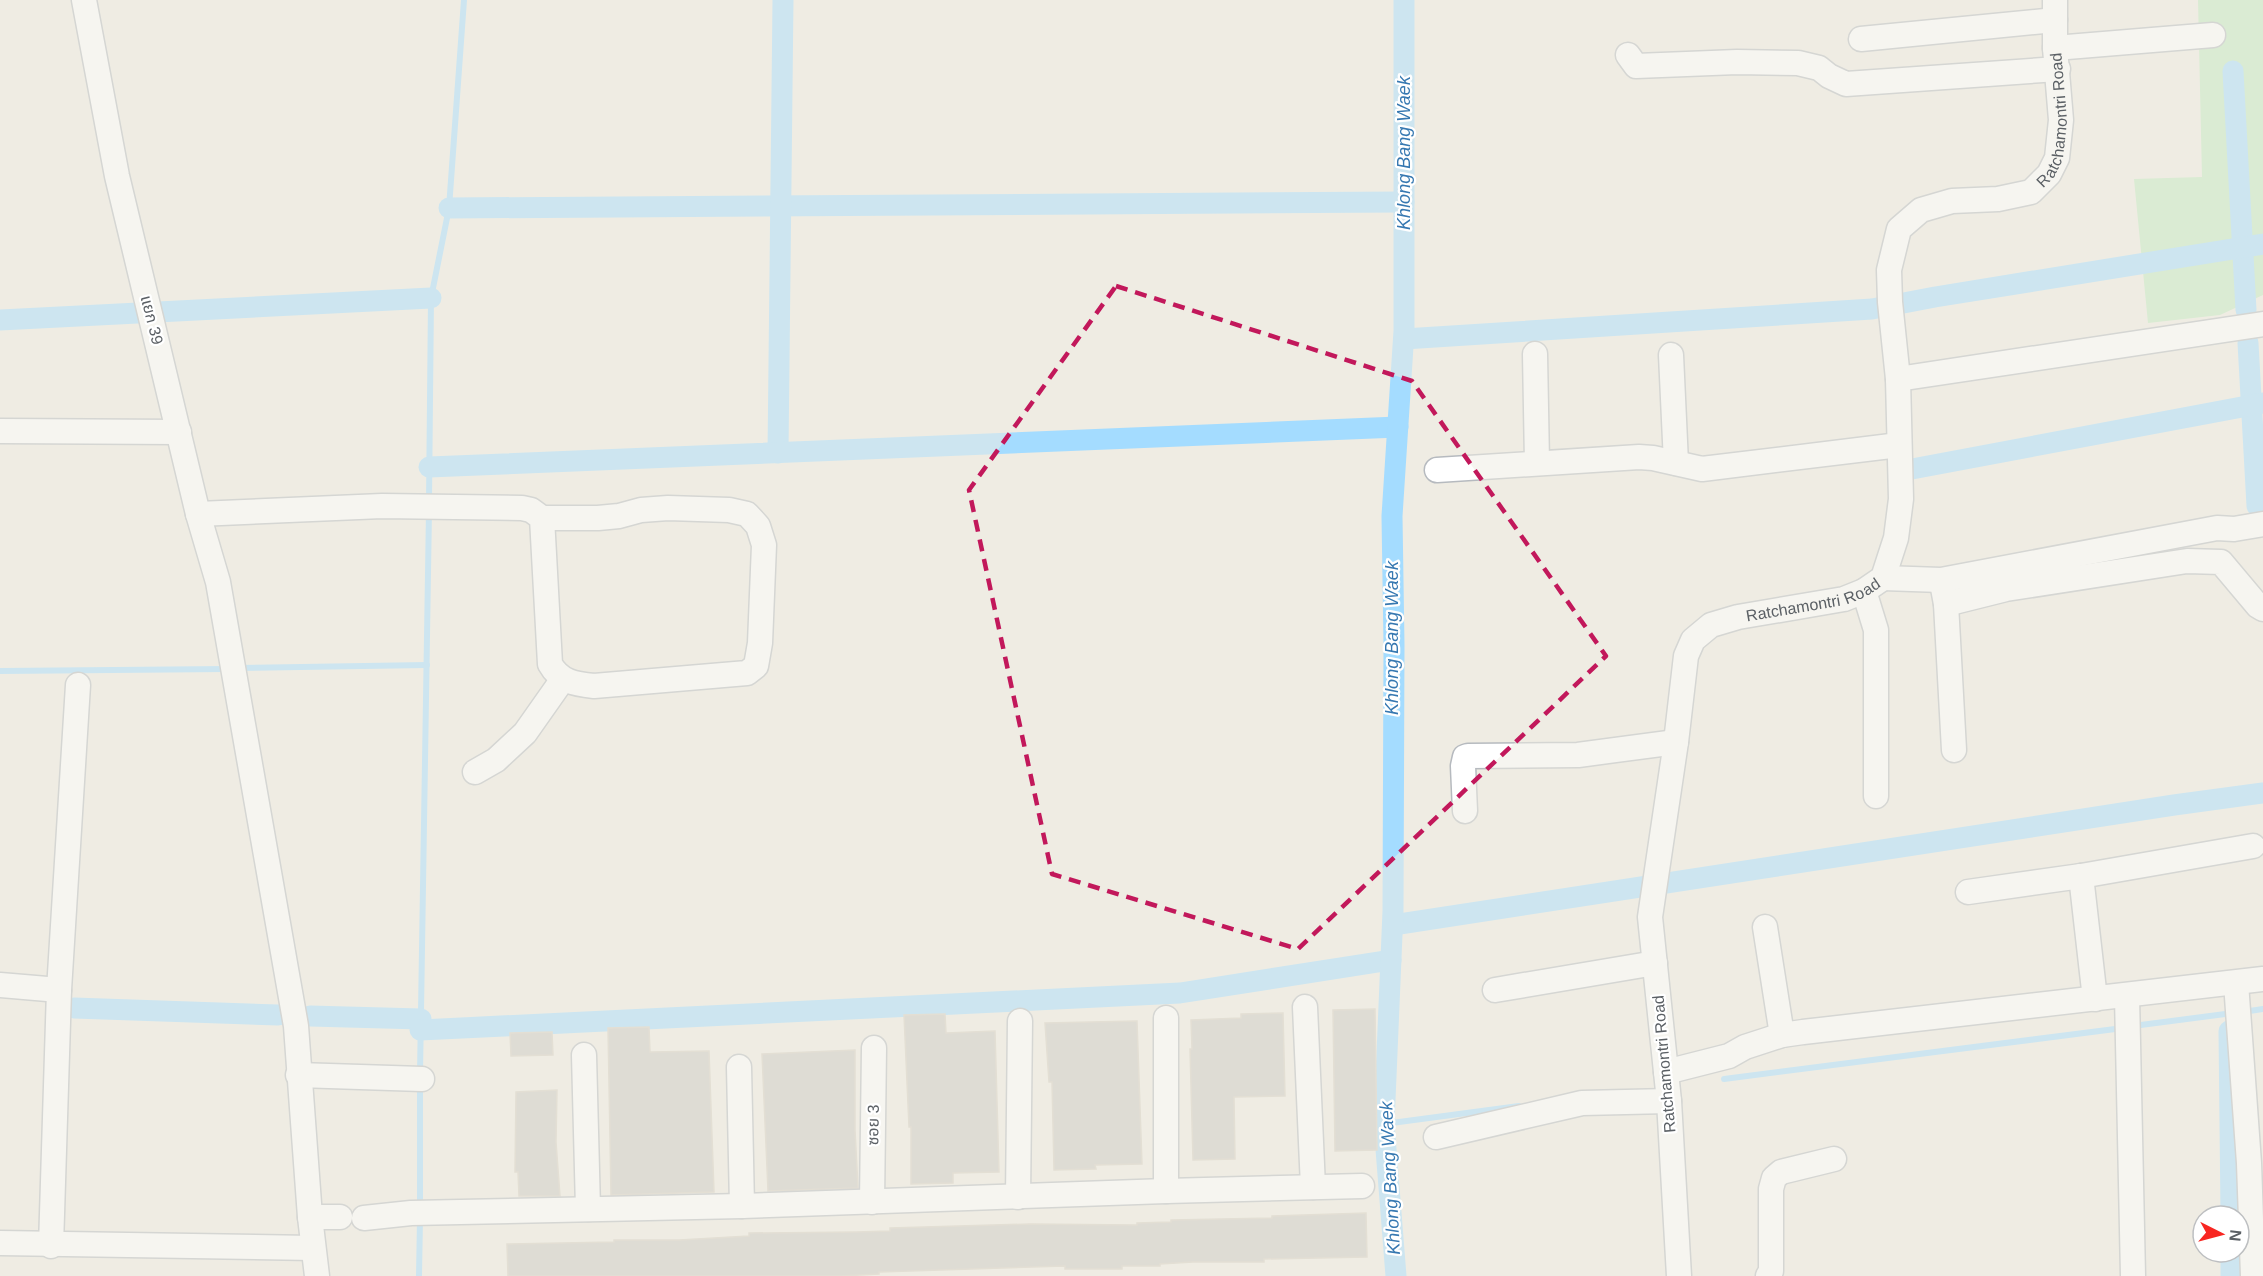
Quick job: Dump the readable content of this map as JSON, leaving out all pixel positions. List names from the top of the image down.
{
  "streets": {
    "street": ["Ratchamontri Road", "แยก 39", "ซอย 3"]
  },
  "water": ["Khlong Bang Waek"],
  "north": "right"
}
